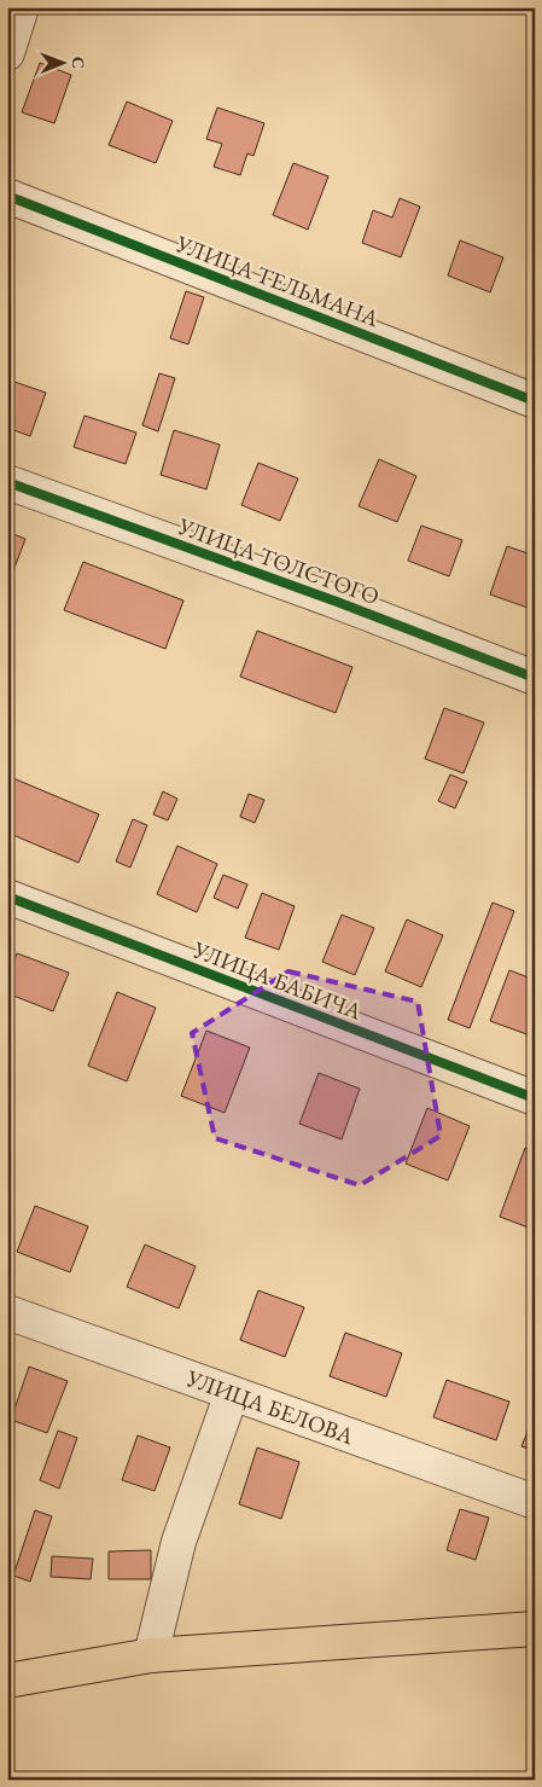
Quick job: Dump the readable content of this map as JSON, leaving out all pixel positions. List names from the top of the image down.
{
  "streets": {
    "street": [
      "УЛИЦА ТЕЛЬМАНА",
      "УЛИЦА ТОЛСТОГО",
      "УЛИЦА БАБИЧА",
      "УЛИЦА БЕЛОВА"
    ]
  },
  "north": "right"
}
